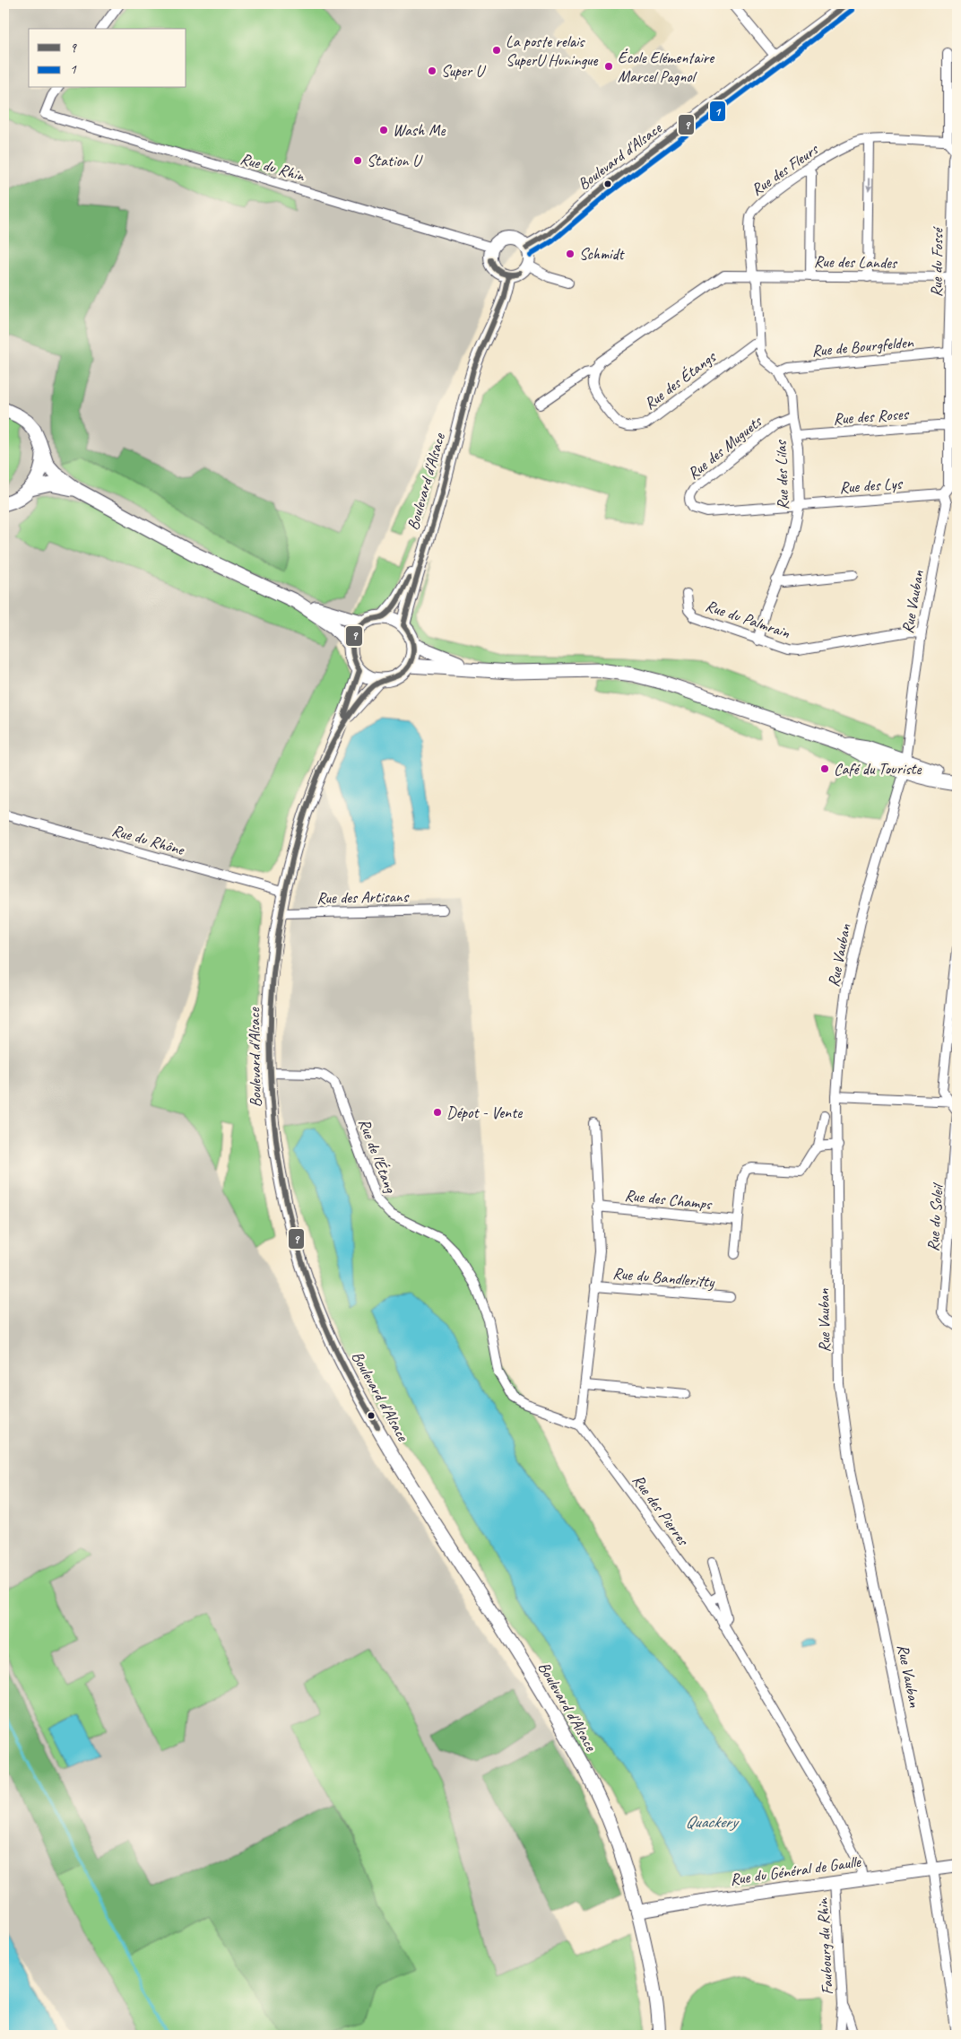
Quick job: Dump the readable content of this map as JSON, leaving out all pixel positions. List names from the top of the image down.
{
  "streets": {
    "street": [
      "Boulevard d'Alsace",
      "Rue du Rhin",
      "Rue des Fleurs",
      "Rue des Landes",
      "Rue du Fossé",
      "Rue de Bourgfelden",
      "Rue des Étangs",
      "Rue des Roses",
      "Rue des Muguets",
      "Rue des Lilas",
      "Rue des Lys",
      "Rue Vauban",
      "Rue du Palmrain",
      "Rue du Rhône",
      "Rue des Artisans",
      "Rue de l'Étang",
      "Rue des Champs",
      "Rue du Soleil",
      "Rue du Bandleritty",
      "Rue des Pierres",
      "Rue du Général de Gaulle",
      "Faubourg du Rhin"
    ]
  },
  "crossings": [
    ["Boulevard d'Alsace", "Rue du Rhin"],
    ["Boulevard d'Alsace", "Rue du Rhône"],
    ["Boulevard d'Alsace", "Rue des Artisans"],
    ["Boulevard d'Alsace", "Rue de l'Étang"],
    ["Boulevard d'Alsace", "Rue du Général de Gaulle"],
    ["Rue des Fleurs", "Rue des Landes"],
    ["Rue des Fleurs", "Rue du Fossé"],
    ["Rue des Fleurs", "Rue de Bourgfelden"],
    ["Rue des Fleurs", "Rue des Étangs"],
    ["Rue des Fleurs", "Rue des Lilas"],
    ["Rue des Landes", "Rue du Fossé"],
    ["Rue du Fossé", "Rue de Bourgfelden"],
    ["Rue du Fossé", "Rue des Roses"],
    ["Rue du Fossé", "Rue Vauban"],
    ["Rue de Bourgfelden", "Rue des Lilas"],
    ["Rue des Roses", "Rue des Lilas"],
    ["Rue des Muguets", "Rue des Lilas"],
    ["Rue des Muguets", "Rue des Lys"],
    ["Rue des Lilas", "Rue des Lys"],
    ["Rue des Lilas", "Rue du Palmrain"],
    ["Rue des Lys", "Rue Vauban"],
    ["Rue Vauban", "Rue du Palmrain"],
    ["Rue Vauban", "Rue du Général de Gaulle"],
    ["Rue de l'Étang", "Rue des Pierres"],
    ["Rue des Pierres", "Rue du Général de Gaulle"],
    ["Rue du Général de Gaulle", "Faubourg du Rhin"]
  ],
  "water": ["Quackery"],
  "places": [
    "La poste relais SuperU Huningue",
    "École Elémentaire Marcel Pagnol",
    "Super U",
    "Wash Me",
    "Station U",
    "Schmidt",
    "Café du Touriste",
    "Dépot - Vente"
  ],
  "lines": ["transit line 9", "transit line 1"],
  "legend": ["9", "1"]
}
